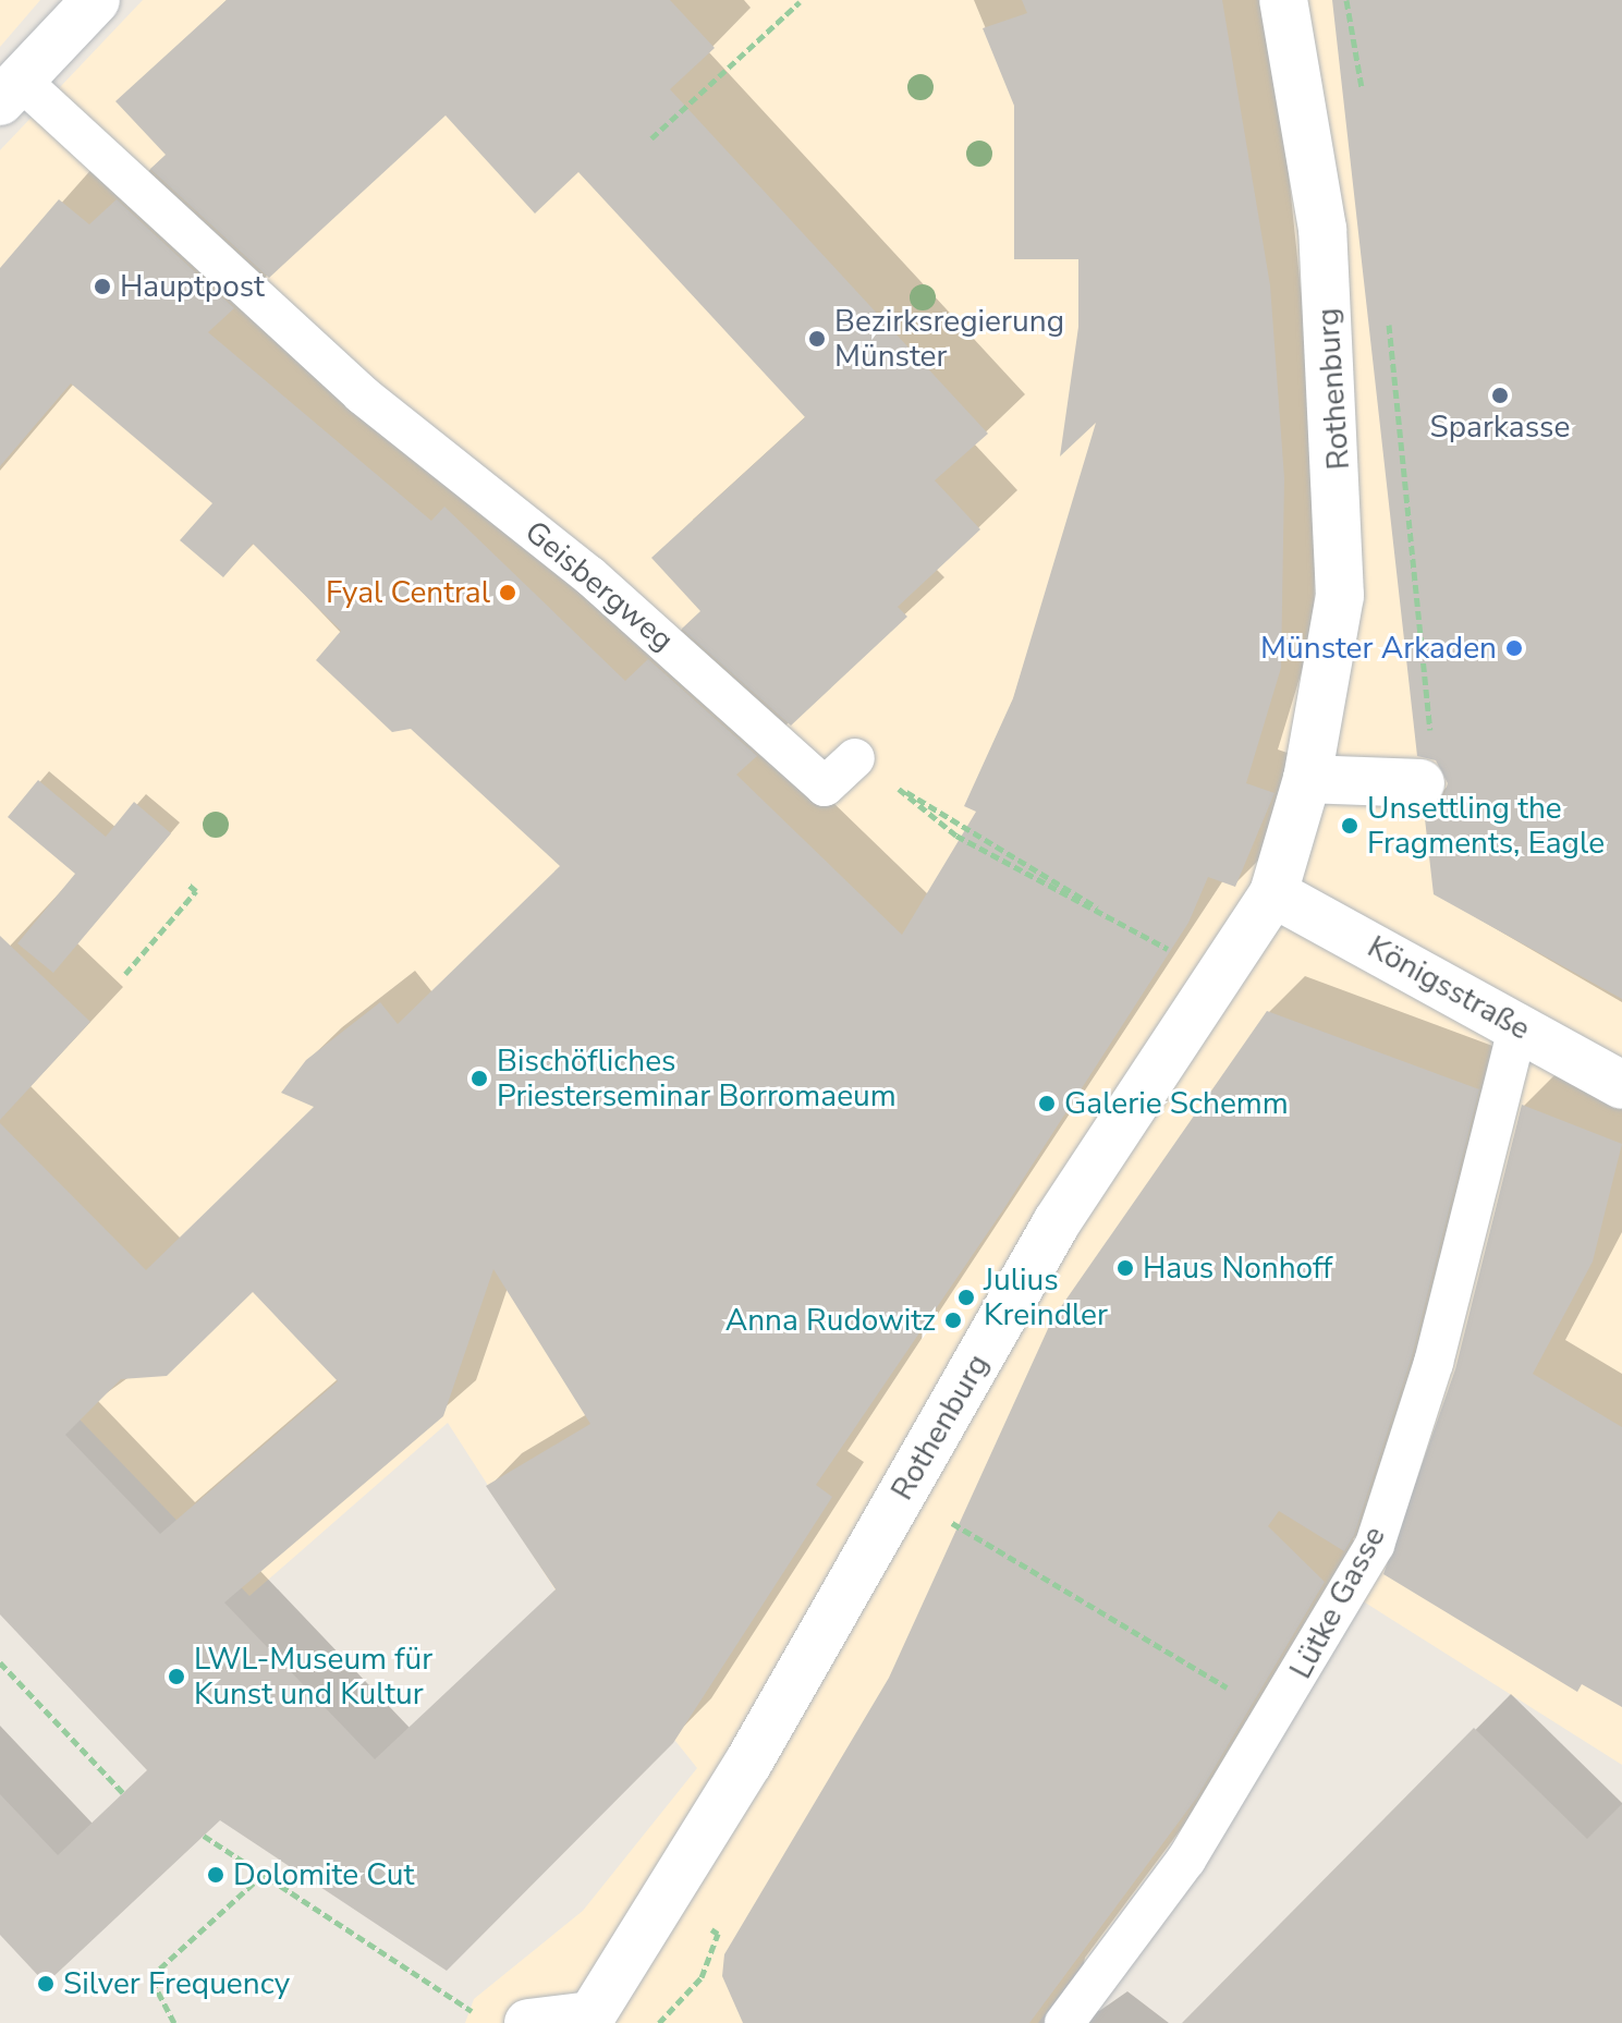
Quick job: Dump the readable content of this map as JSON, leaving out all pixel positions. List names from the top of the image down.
{
  "streets": {
    "street": ["Rothenburg", "Königsstraße"],
    "lane": ["Geisbergweg", "Lütke Gasse"]
  },
  "crossings": [
    ["Rothenburg", "Königsstraße"],
    ["Königsstraße", "Lütke Gasse"]
  ],
  "places": [
    "Hauptpost",
    "Bezirksregierung Münster",
    "Sparkasse",
    "Fyal Central",
    "Münster Arkaden",
    "Unsettling the Fragments, Eagle",
    "Bischöfliches Priesterseminar Borromaeum",
    "Galerie Schemm",
    "Haus Nonhoff",
    "Julius Kreindler",
    "Anna Rudowitz",
    "LWL-Museum für Kunst und Kultur",
    "Dolomite Cut",
    "Silver Frequency"
  ]
}
